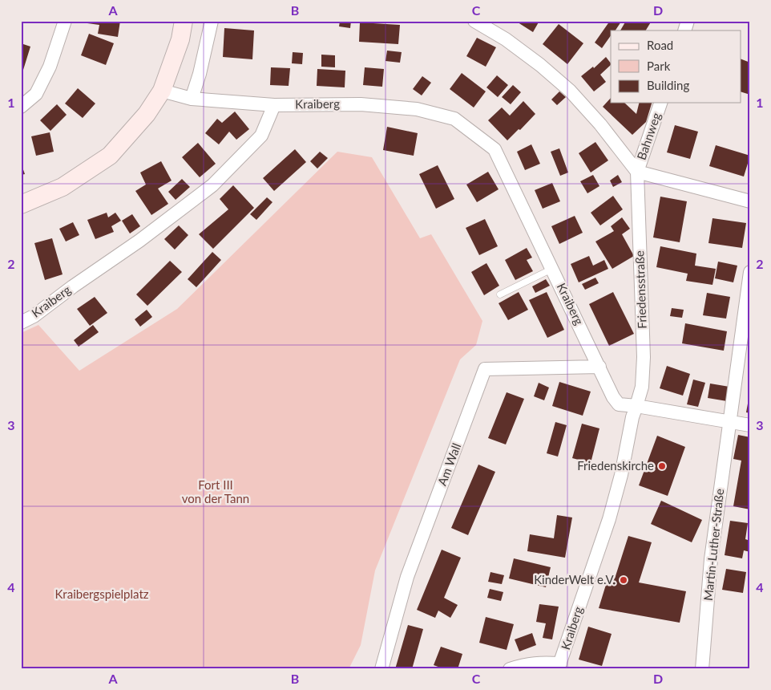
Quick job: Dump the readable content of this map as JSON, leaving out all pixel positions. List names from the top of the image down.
{
  "streets": {
    "street": [
      "Kraiberg",
      "Bahnweg",
      "Friedensstraße",
      "Am Wall",
      "Martin-Luther-Straße"
    ]
  },
  "crossings": [
    ["Kraiberg", "Friedensstraße"],
    ["Kraiberg", "Am Wall"],
    ["Bahnweg", "Friedensstraße"]
  ],
  "parks": ["Fort III von der Tann", "Kraibergspielplatz"],
  "places": ["Friedenskirche", "KinderWelt e.V."],
  "legend": ["Road", "Park", "Building"],
  "grid": {
    "columns": [
      "A",
      "B",
      "C",
      "D"
    ],
    "rows": [
      "1",
      "2",
      "3",
      "4"
    ]
  }
}
